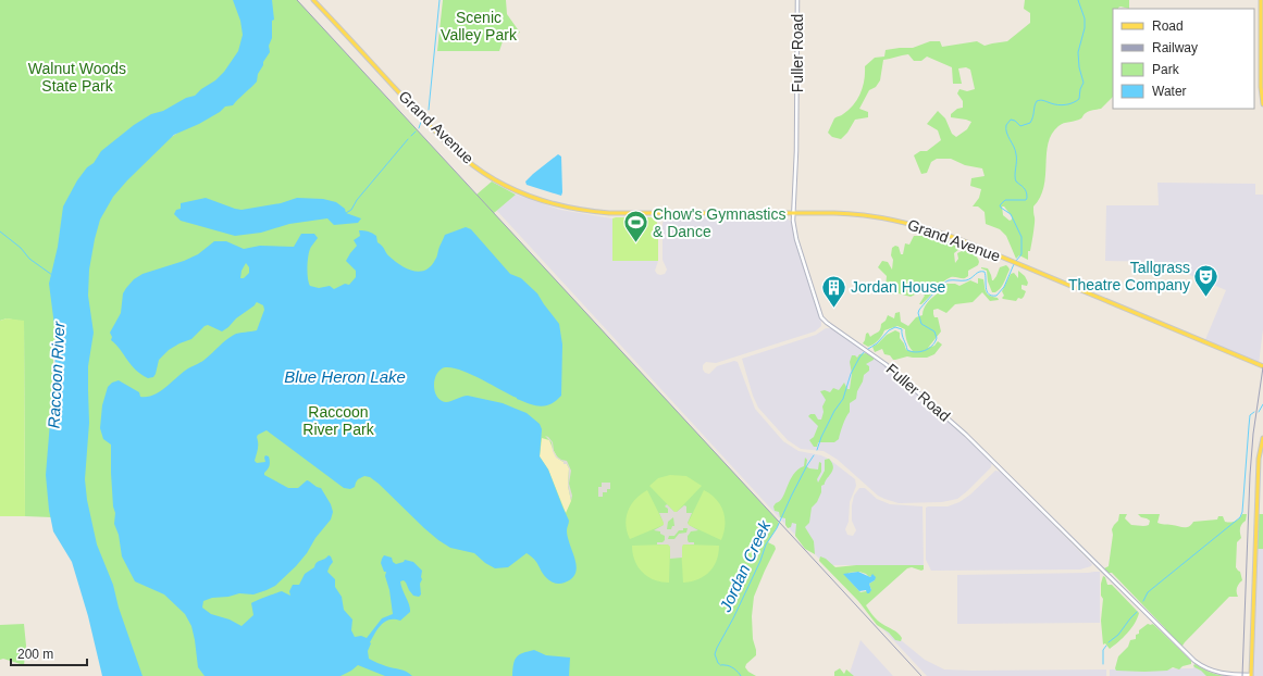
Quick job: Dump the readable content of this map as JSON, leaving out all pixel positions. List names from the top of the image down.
{
  "streets": {
    "main road": ["Grand Avenue"],
    "street": ["Fuller Road"]
  },
  "crossings": [
    ["Fuller Road", "Grand Avenue"]
  ],
  "water": ["Raccoon River", "Blue Heron Lake", "Jordan Creek"],
  "parks": ["Scenic Valley Park", "Walnut Woods State Park", "Raccoon River Park"],
  "places": {
    "sports": ["Chow's Gymnastics & Dance"],
    "theatre": ["Tallgrass Theatre Company"],
    "building": ["Jordan House"]
  },
  "legend": [
    "Road",
    "Railway",
    "Park",
    "Water"
  ],
  "scale_bar": "200 m"
}
